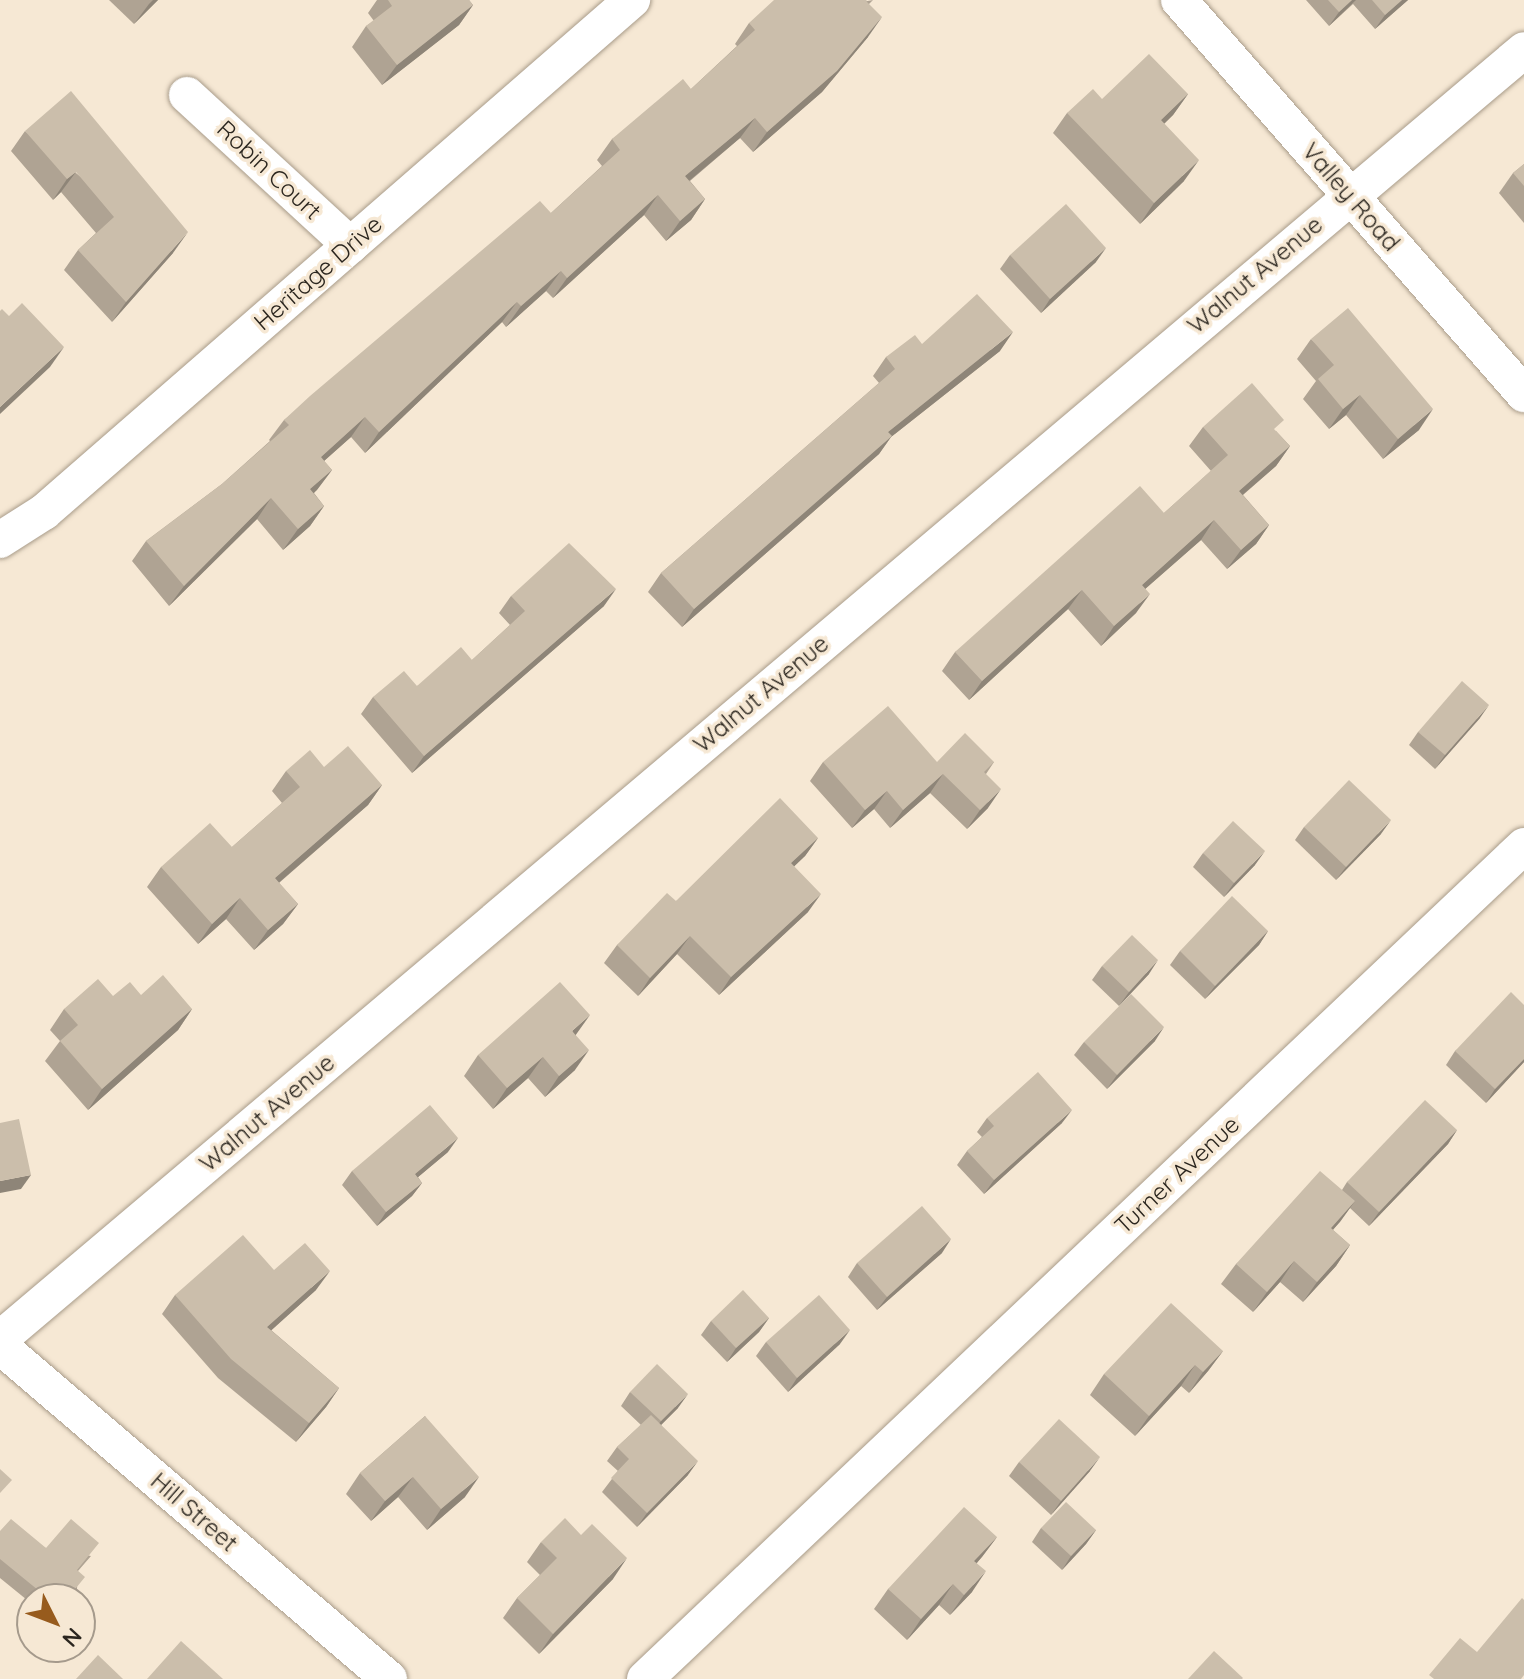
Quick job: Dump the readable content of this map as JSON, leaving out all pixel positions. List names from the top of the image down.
{
  "streets": {
    "street": [
      "Robin Court",
      "Valley Road",
      "Heritage Drive",
      "Walnut Avenue",
      "Turner Avenue",
      "Hill Street"
    ]
  },
  "crossings": [
    ["Robin Court", "Heritage Drive"],
    ["Valley Road", "Walnut Avenue"]
  ],
  "north": "bottom right"
}
